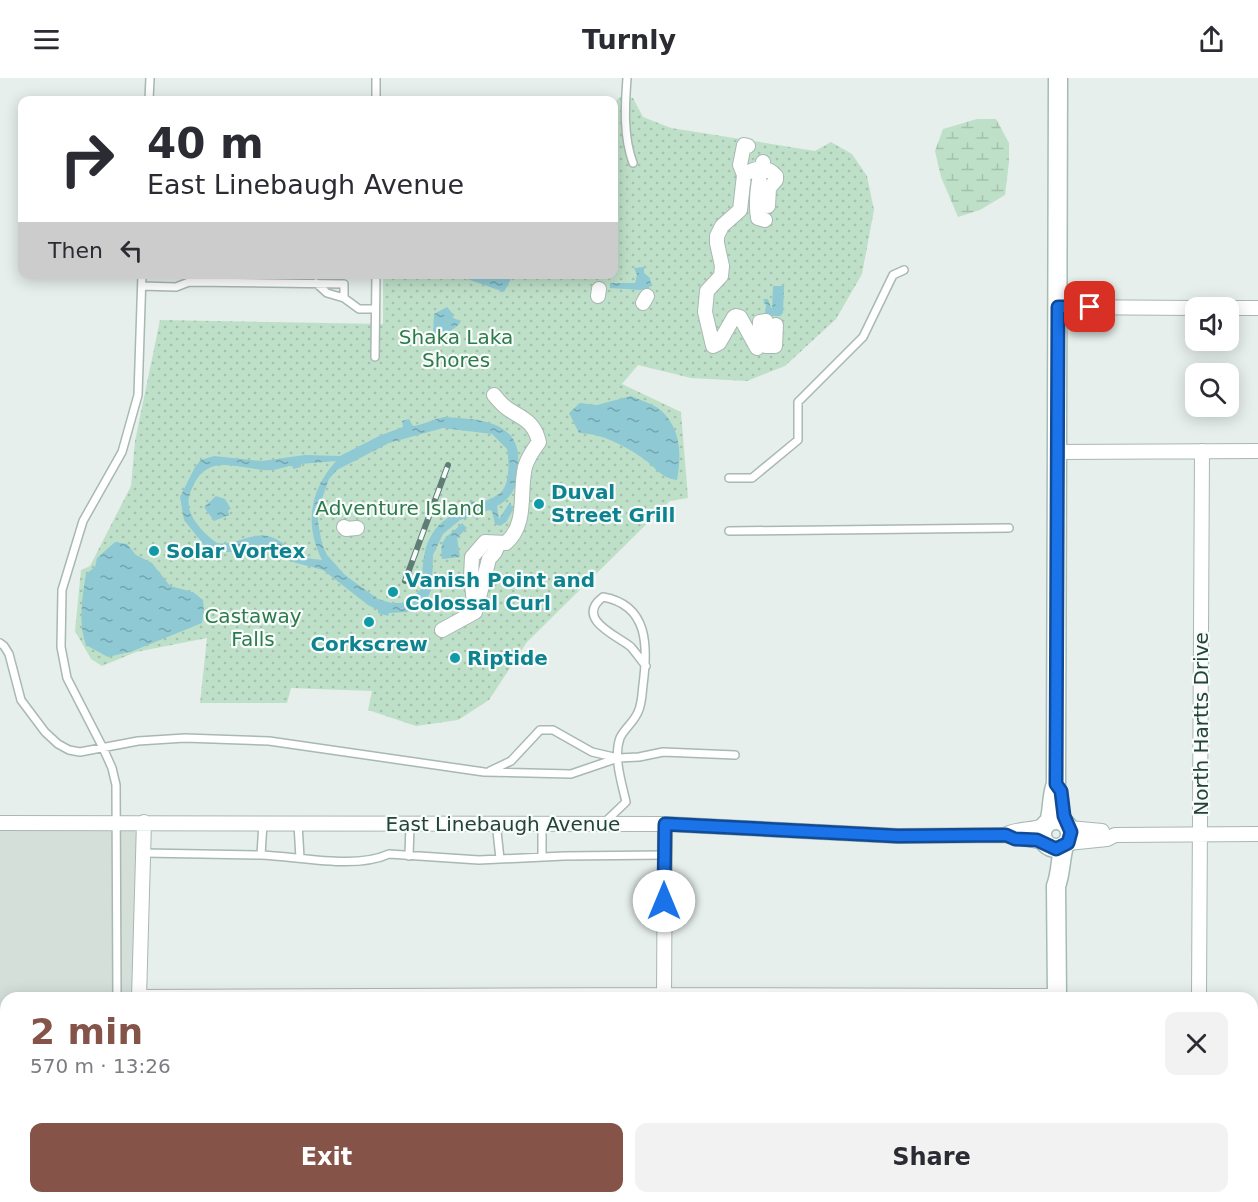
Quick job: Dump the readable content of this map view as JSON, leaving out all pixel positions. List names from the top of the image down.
{
  "streets": {
    "street": ["North Hartts Drive", "East Linebaugh Avenue"]
  },
  "crossings": [
    ["North Hartts Drive", "East Linebaugh Avenue"]
  ],
  "parks": ["Shaka Laka Shores", "Adventure Island", "Castaway Falls"],
  "places": [
    "Duval Street Grill",
    "Solar Vortex",
    "Vanish Point and Colossal Curl",
    "Corkscrew",
    "Riptide"
  ],
  "page": {
    "header": "Turnly",
    "turn": ["40 m", "East Linebaugh Avenue"],
    "then": "Then",
    "heading": ["2 min", "570 m · 13:26"],
    "buttons": ["Exit", "Share"]
  }
}
